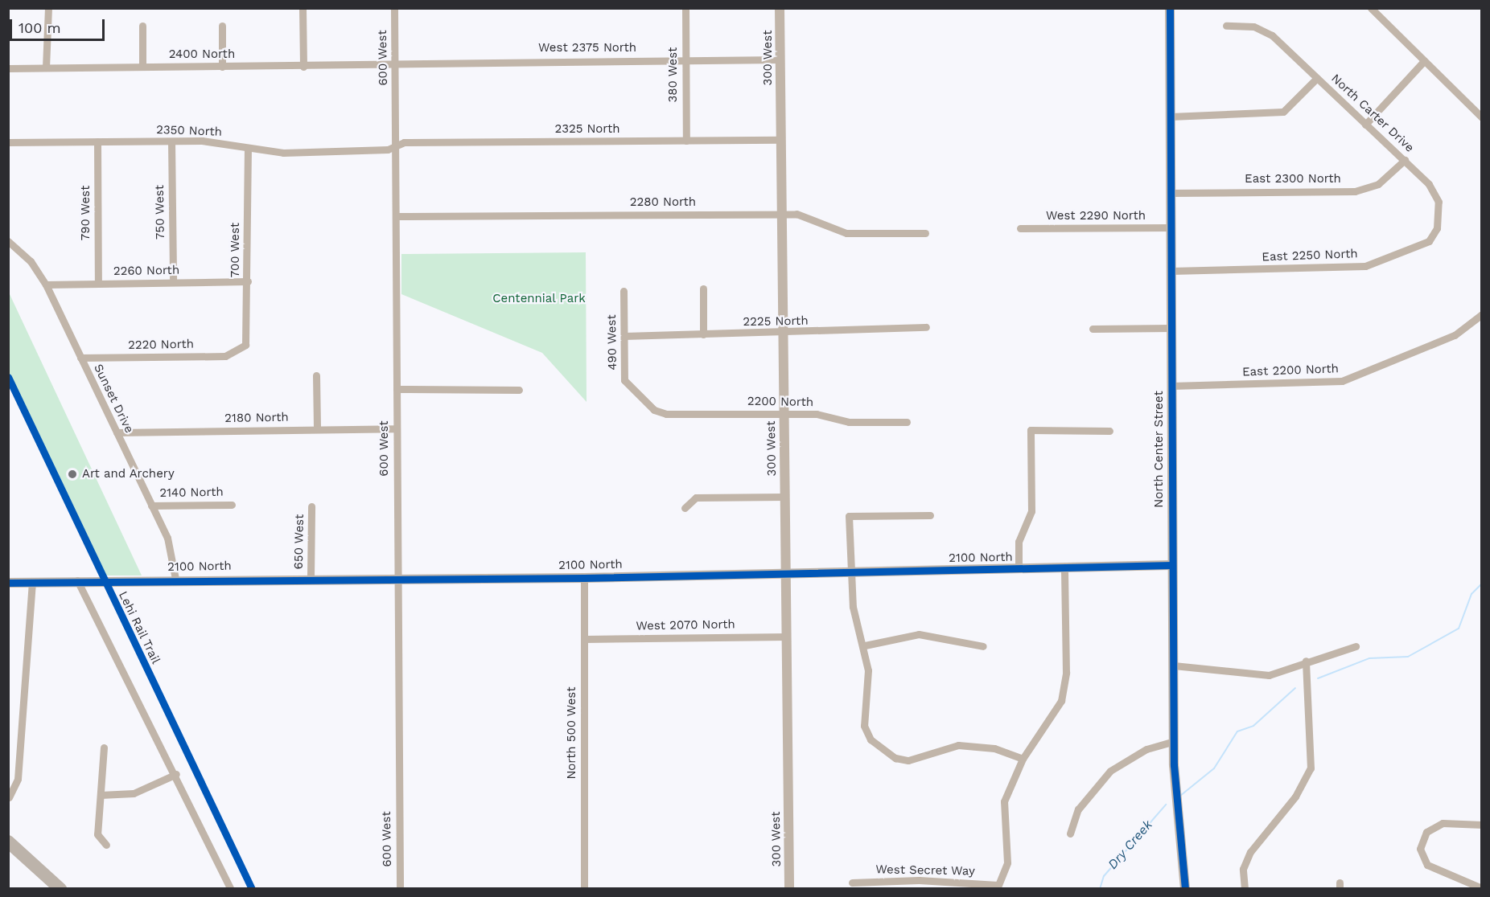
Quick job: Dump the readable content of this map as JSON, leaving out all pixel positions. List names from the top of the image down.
{
  "streets": {
    "street": [
      "West 2375 North",
      "2400 North",
      "600 West",
      "300 West",
      "380 West",
      "North Carter Drive",
      "2325 North",
      "2350 North",
      "East 2300 North",
      "2280 North",
      "750 West",
      "790 West",
      "West 2290 North",
      "700 West",
      "East 2250 North",
      "2260 North",
      "2225 North",
      "490 West",
      "2220 North",
      "East 2200 North",
      "Sunset Drive",
      "2200 North",
      "2180 North",
      "North Center Street",
      "2140 North",
      "650 West",
      "2100 North",
      "West 2070 North",
      "North 500 West",
      "West Secret Way"
    ],
    "cycle path": ["Lehi Rail Trail"]
  },
  "crossings": [
    ["West 2375 North", "2400 North"],
    ["West 2375 North", "600 West"],
    ["West 2375 North", "300 West"],
    ["West 2375 North", "380 West"],
    ["2400 North", "600 West"],
    ["600 West", "2325 North"],
    ["600 West", "2350 North"],
    ["600 West", "2280 North"],
    ["600 West", "2180 North"],
    ["600 West", "2100 North"],
    ["300 West", "2325 North"],
    ["300 West", "2280 North"],
    ["300 West", "2225 North"],
    ["300 West", "2200 North"],
    ["300 West", "2100 North"],
    ["300 West", "West 2070 North"],
    ["380 West", "2325 North"],
    ["North Carter Drive", "East 2300 North"],
    ["North Carter Drive", "East 2250 North"],
    ["2325 North", "2350 North"],
    ["2350 North", "750 West"],
    ["2350 North", "790 West"],
    ["2350 North", "700 West"],
    ["East 2300 North", "North Center Street"],
    ["750 West", "2260 North"],
    ["790 West", "2260 North"],
    ["West 2290 North", "North Center Street"],
    ["700 West", "2260 North"],
    ["700 West", "2220 North"],
    ["East 2250 North", "North Center Street"],
    ["2260 North", "Sunset Drive"],
    ["2225 North", "490 West"],
    ["490 West", "2200 North"],
    ["2220 North", "Sunset Drive"],
    ["East 2200 North", "North Center Street"],
    ["Sunset Drive", "2180 North"],
    ["Sunset Drive", "2140 North"],
    ["Sunset Drive", "2100 North"],
    ["North Center Street", "2100 North"],
    ["650 West", "2100 North"],
    ["2100 North", "North 500 West"],
    ["West 2070 North", "North 500 West"]
  ],
  "water": ["Dry Creek"],
  "parks": ["Centennial Park"],
  "places": ["Art and Archery"],
  "scale_bar": "100 m"
}
